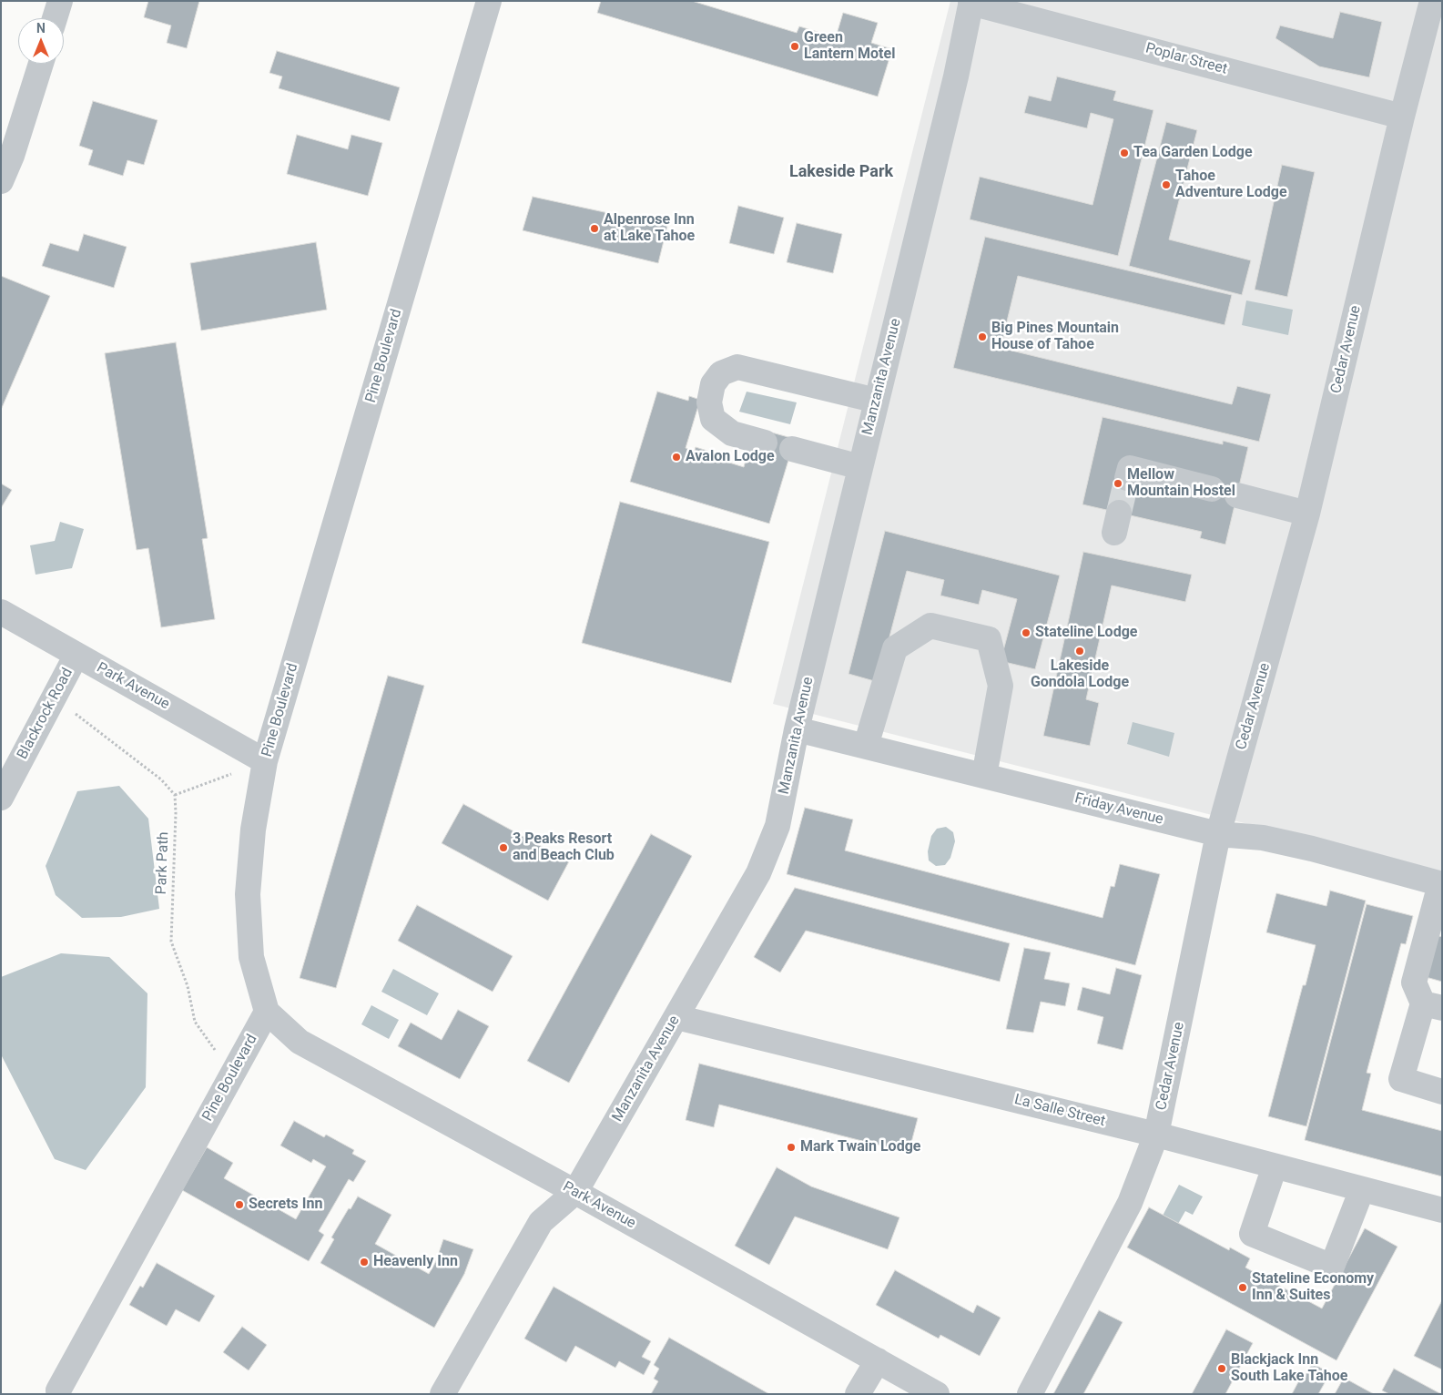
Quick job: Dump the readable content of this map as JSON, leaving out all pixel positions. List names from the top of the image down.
{
  "streets": {
    "street": [
      "Poplar Street",
      "Cedar Avenue",
      "Pine Boulevard",
      "Manzanita Avenue",
      "Park Avenue",
      "Blackrock Road",
      "Friday Avenue",
      "La Salle Street"
    ],
    "path": ["Park Path"]
  },
  "crossings": [
    ["Poplar Street", "Cedar Avenue"],
    ["Poplar Street", "Manzanita Avenue"],
    ["Cedar Avenue", "Friday Avenue"],
    ["Cedar Avenue", "La Salle Street"],
    ["Pine Boulevard", "Park Avenue"],
    ["Pine Boulevard", "Park Path"],
    ["Manzanita Avenue", "Park Avenue"],
    ["Manzanita Avenue", "Friday Avenue"],
    ["Manzanita Avenue", "La Salle Street"],
    ["Park Avenue", "Blackrock Road"]
  ],
  "districts": ["Lakeside Park"],
  "places": [
    "Green Lantern Motel",
    "Tea Garden Lodge",
    "Tahoe Adventure Lodge",
    "Alpenrose Inn at Lake Tahoe",
    "Big Pines Mountain House of Tahoe",
    "Avalon Lodge",
    "Mellow Mountain Hostel",
    "Stateline Lodge",
    "Lakeside Gondola Lodge",
    "3 Peaks Resort and Beach Club",
    "Mark Twain Lodge",
    "Secrets Inn",
    "Heavenly Inn",
    "Stateline Economy Inn & Suites",
    "Blackjack Inn South Lake Tahoe"
  ],
  "north": "top"
}
